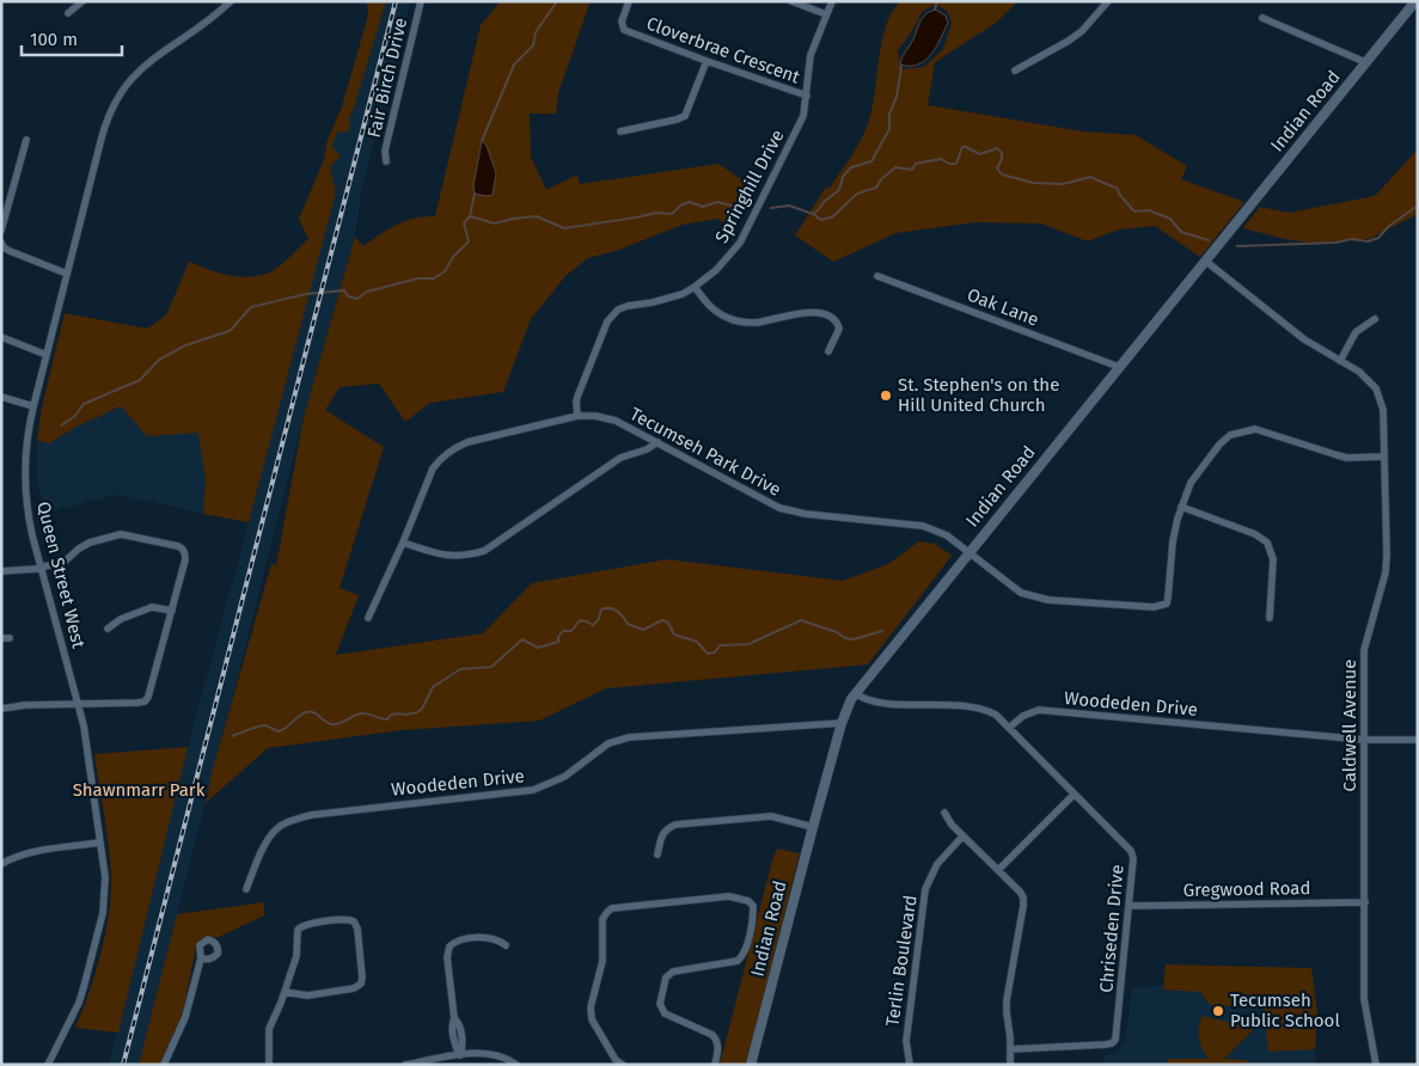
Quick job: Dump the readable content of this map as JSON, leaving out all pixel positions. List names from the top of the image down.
{
  "streets": {
    "street": [
      "Cloverbrae Crescent",
      "Fair Birch Drive",
      "Indian Road",
      "Springhill Drive",
      "Oak Lane",
      "Tecumseh Park Drive",
      "Queen Street West",
      "Woodeden Drive",
      "Caldwell Avenue",
      "Gregwood Road",
      "Chriseden Drive",
      "Terlin Boulevard"
    ]
  },
  "crossings": [
    ["Cloverbrae Crescent", "Springhill Drive"],
    ["Indian Road", "Oak Lane"],
    ["Indian Road", "Tecumseh Park Drive"],
    ["Indian Road", "Woodeden Drive"],
    ["Indian Road", "Caldwell Avenue"],
    ["Springhill Drive", "Tecumseh Park Drive"],
    ["Tecumseh Park Drive", "Caldwell Avenue"],
    ["Woodeden Drive", "Caldwell Avenue"],
    ["Woodeden Drive", "Chriseden Drive"],
    ["Caldwell Avenue", "Gregwood Road"],
    ["Gregwood Road", "Chriseden Drive"]
  ],
  "parks": ["Shawnmarr Park"],
  "places": ["St. Stephen's on the Hill United Church", "Tecumseh Public School"],
  "scale_bar": "100 m"
}
